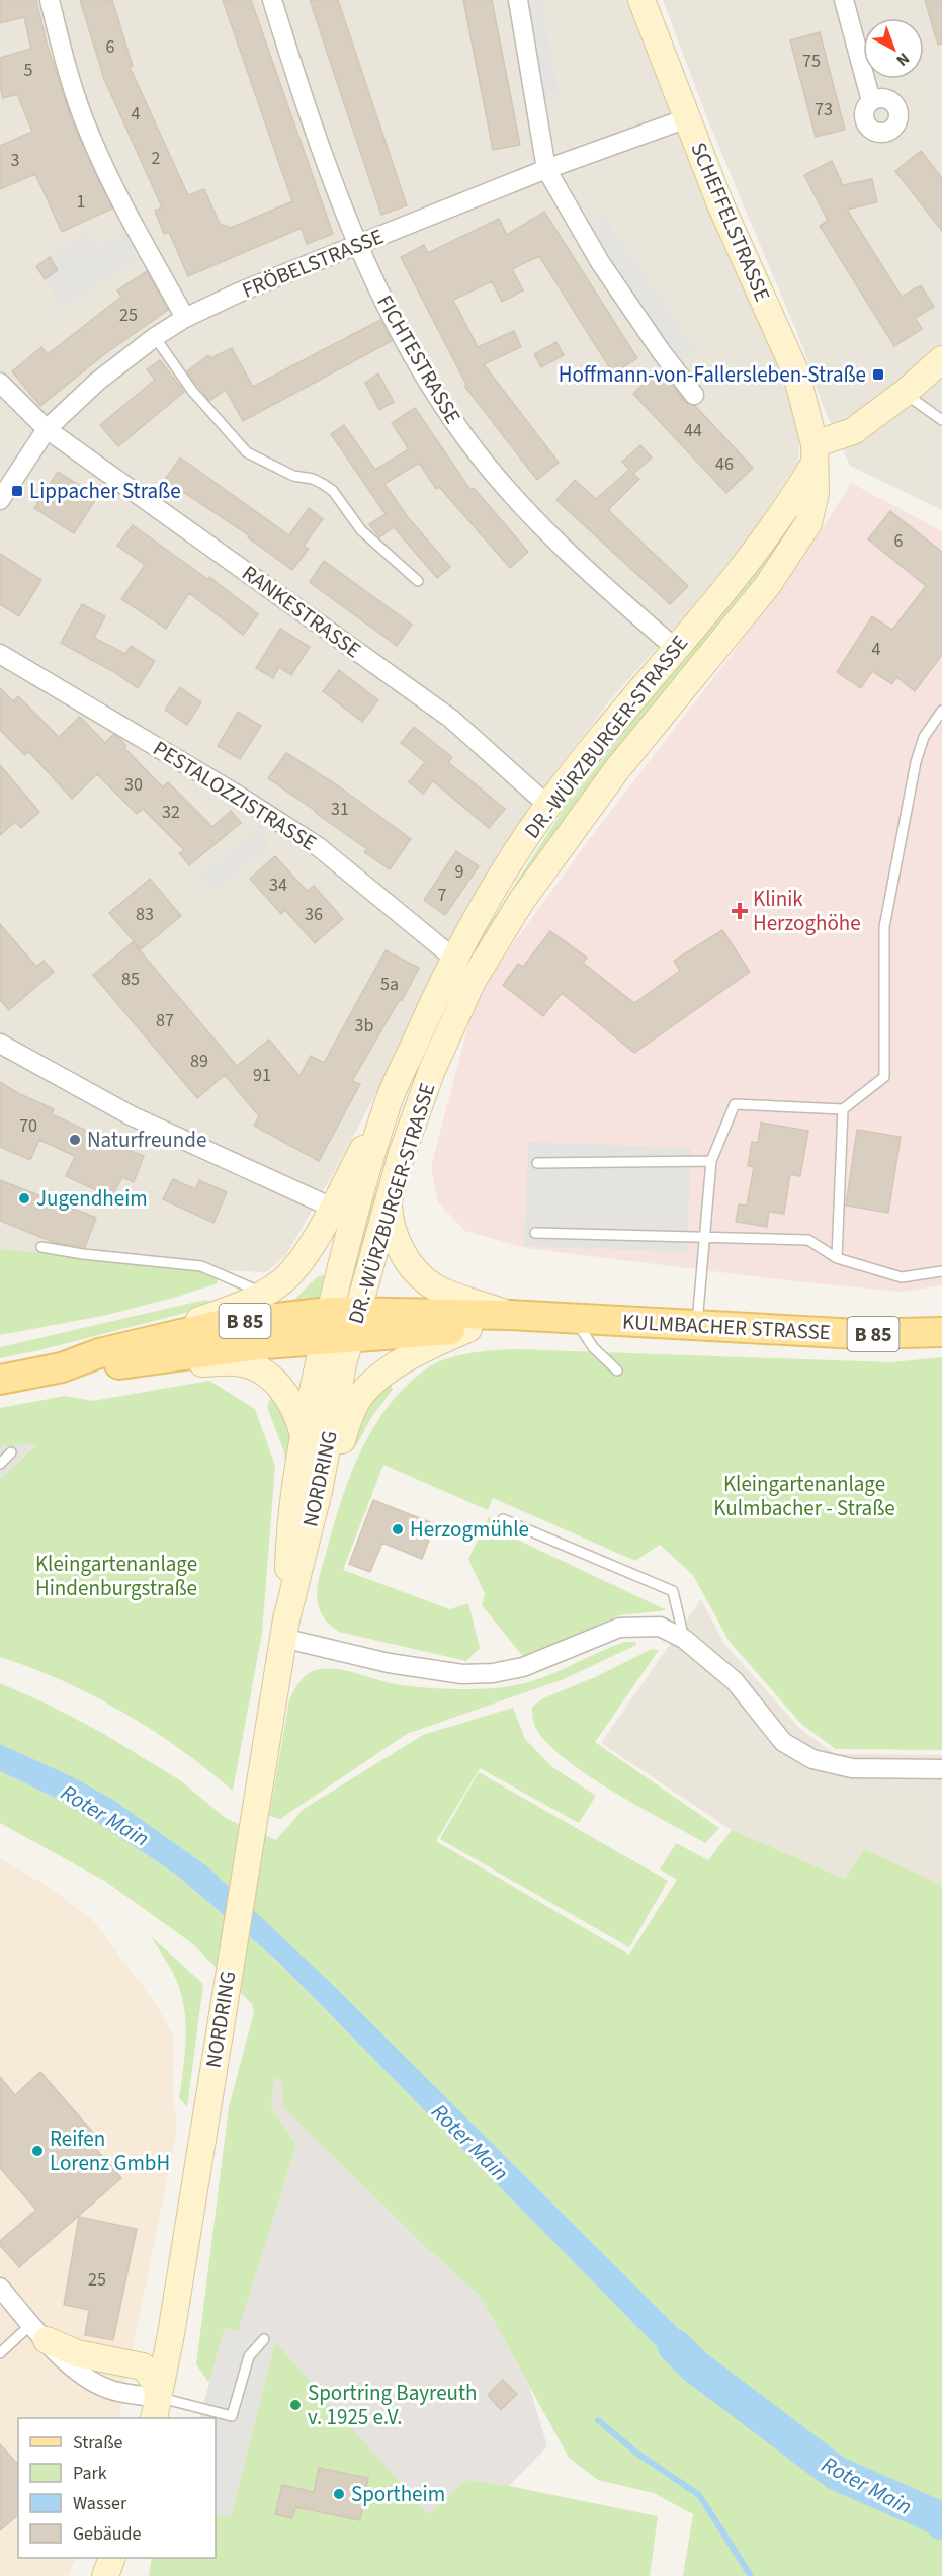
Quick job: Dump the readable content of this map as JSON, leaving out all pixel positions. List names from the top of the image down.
{
  "streets": {
    "main road": [
      "SCHEFFELSTRASSE",
      "DR.-WÜRZBURGER-STRASSE",
      "B 85",
      "KULMBACHER STRASSE",
      "NORDRING"
    ],
    "street": [
      "FRÖBELSTRASSE",
      "FICHTESTRASSE",
      "RANKESTRASSE",
      "PESTALOZZISTRASSE"
    ]
  },
  "crossings": [
    ["SCHEFFELSTRASSE", "FRÖBELSTRASSE"],
    ["SCHEFFELSTRASSE", "DR.-WÜRZBURGER-STRASSE"],
    ["FRÖBELSTRASSE", "FICHTESTRASSE"],
    ["FRÖBELSTRASSE", "RANKESTRASSE"],
    ["FICHTESTRASSE", "DR.-WÜRZBURGER-STRASSE"],
    ["RANKESTRASSE", "DR.-WÜRZBURGER-STRASSE"],
    ["DR.-WÜRZBURGER-STRASSE", "PESTALOZZISTRASSE"],
    ["DR.-WÜRZBURGER-STRASSE", "B 85"],
    ["DR.-WÜRZBURGER-STRASSE", "KULMBACHER STRASSE"],
    ["DR.-WÜRZBURGER-STRASSE", "NORDRING"],
    ["B 85", "KULMBACHER STRASSE"],
    ["B 85", "NORDRING"],
    ["KULMBACHER STRASSE", "NORDRING"]
  ],
  "water": ["Roter Main"],
  "parks": ["Kleingartenanlage Kulmbacher - Straße", "Kleingartenanlage Hindenburgstraße"],
  "places": {
    "transit": ["Hoffmann-von-Fallersleben-Straße", "Lippacher Straße"],
    "health": ["Klinik Herzoghöhe"],
    "other": [
      "Naturfreunde",
      "Jugendheim",
      "Herzogmühle",
      "Reifen Lorenz GmbH",
      "Sportring Bayreuth v. 1925 e.V.",
      "Sportheim"
    ]
  },
  "house_numbers": [
    "6",
    "75",
    "5",
    "73",
    "4",
    "2",
    "3",
    "1",
    "25",
    "44",
    "46",
    "6",
    "4",
    "30",
    "31",
    "32",
    "9",
    "34",
    "7",
    "83",
    "36",
    "85",
    "5a",
    "87",
    "3b",
    "89",
    "91",
    "70",
    "25"
  ],
  "legend": [
    "Straße",
    "Park",
    "Wasser",
    "Gebäude"
  ],
  "north": "bottom right"
}
